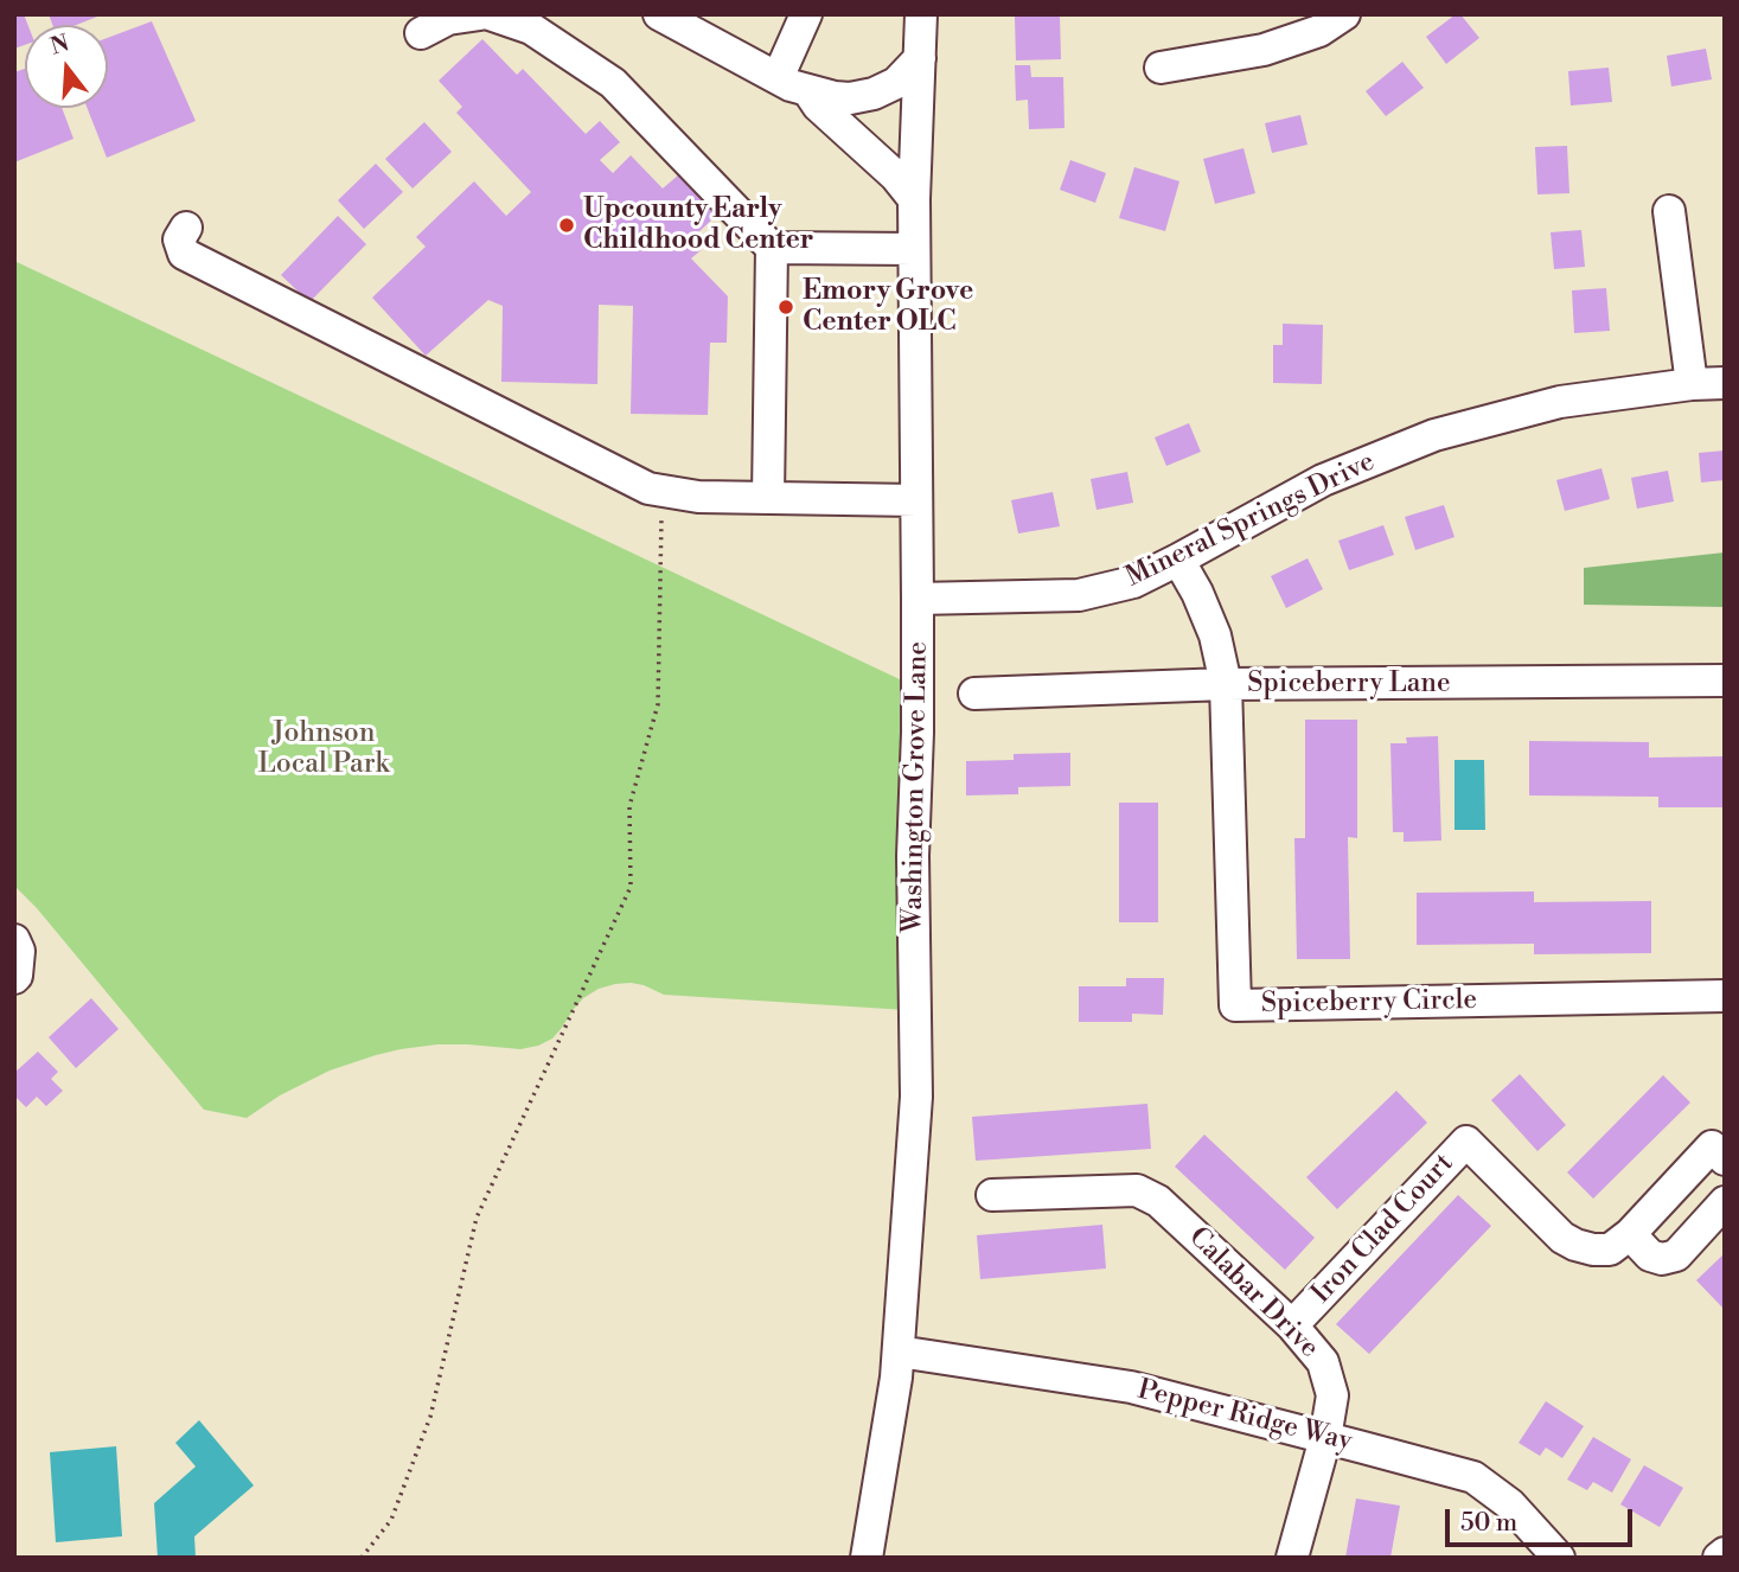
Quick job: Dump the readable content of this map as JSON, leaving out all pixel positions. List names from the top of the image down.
{
  "streets": {
    "street": [
      "Mineral Springs Drive",
      "Spiceberry Lane",
      "Washington Grove Lane",
      "Spiceberry Circle",
      "Iron Clad Court",
      "Calabar Drive",
      "Pepper Ridge Way"
    ]
  },
  "crossings": [
    ["Mineral Springs Drive", "Washington Grove Lane"],
    ["Spiceberry Lane", "Spiceberry Circle"],
    ["Washington Grove Lane", "Pepper Ridge Way"],
    ["Iron Clad Court", "Calabar Drive"],
    ["Calabar Drive", "Pepper Ridge Way"]
  ],
  "parks": ["Johnson Local Park"],
  "places": ["Upcounty Early Childhood Center", "Emory Grove Center OLC"],
  "scale_bar": "50 m",
  "north": "top"
}
